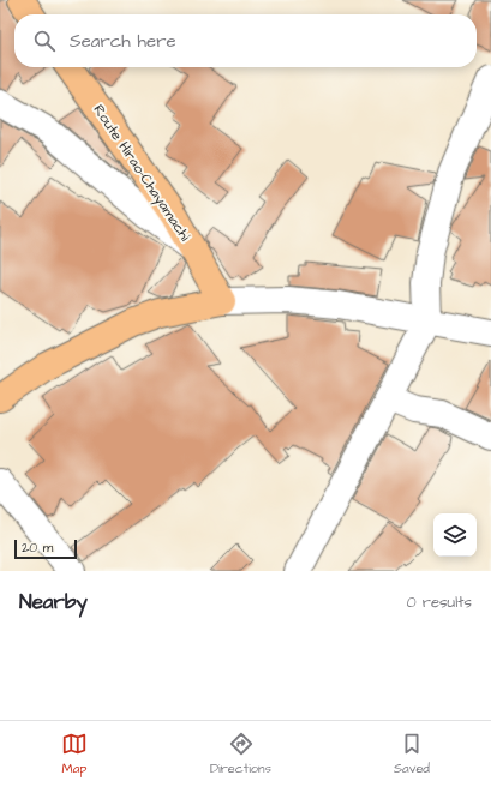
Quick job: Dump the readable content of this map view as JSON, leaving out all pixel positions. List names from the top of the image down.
{
  "streets": {
    "main road": ["Route Hirao-Chayamachi"]
  },
  "scale_bar": "20 m",
  "page": {
    "search": "Search here",
    "scale": "20 m",
    "heading": ["Nearby", "0 results"],
    "nav": ["Map", "Directions", "Saved"]
  }
}
